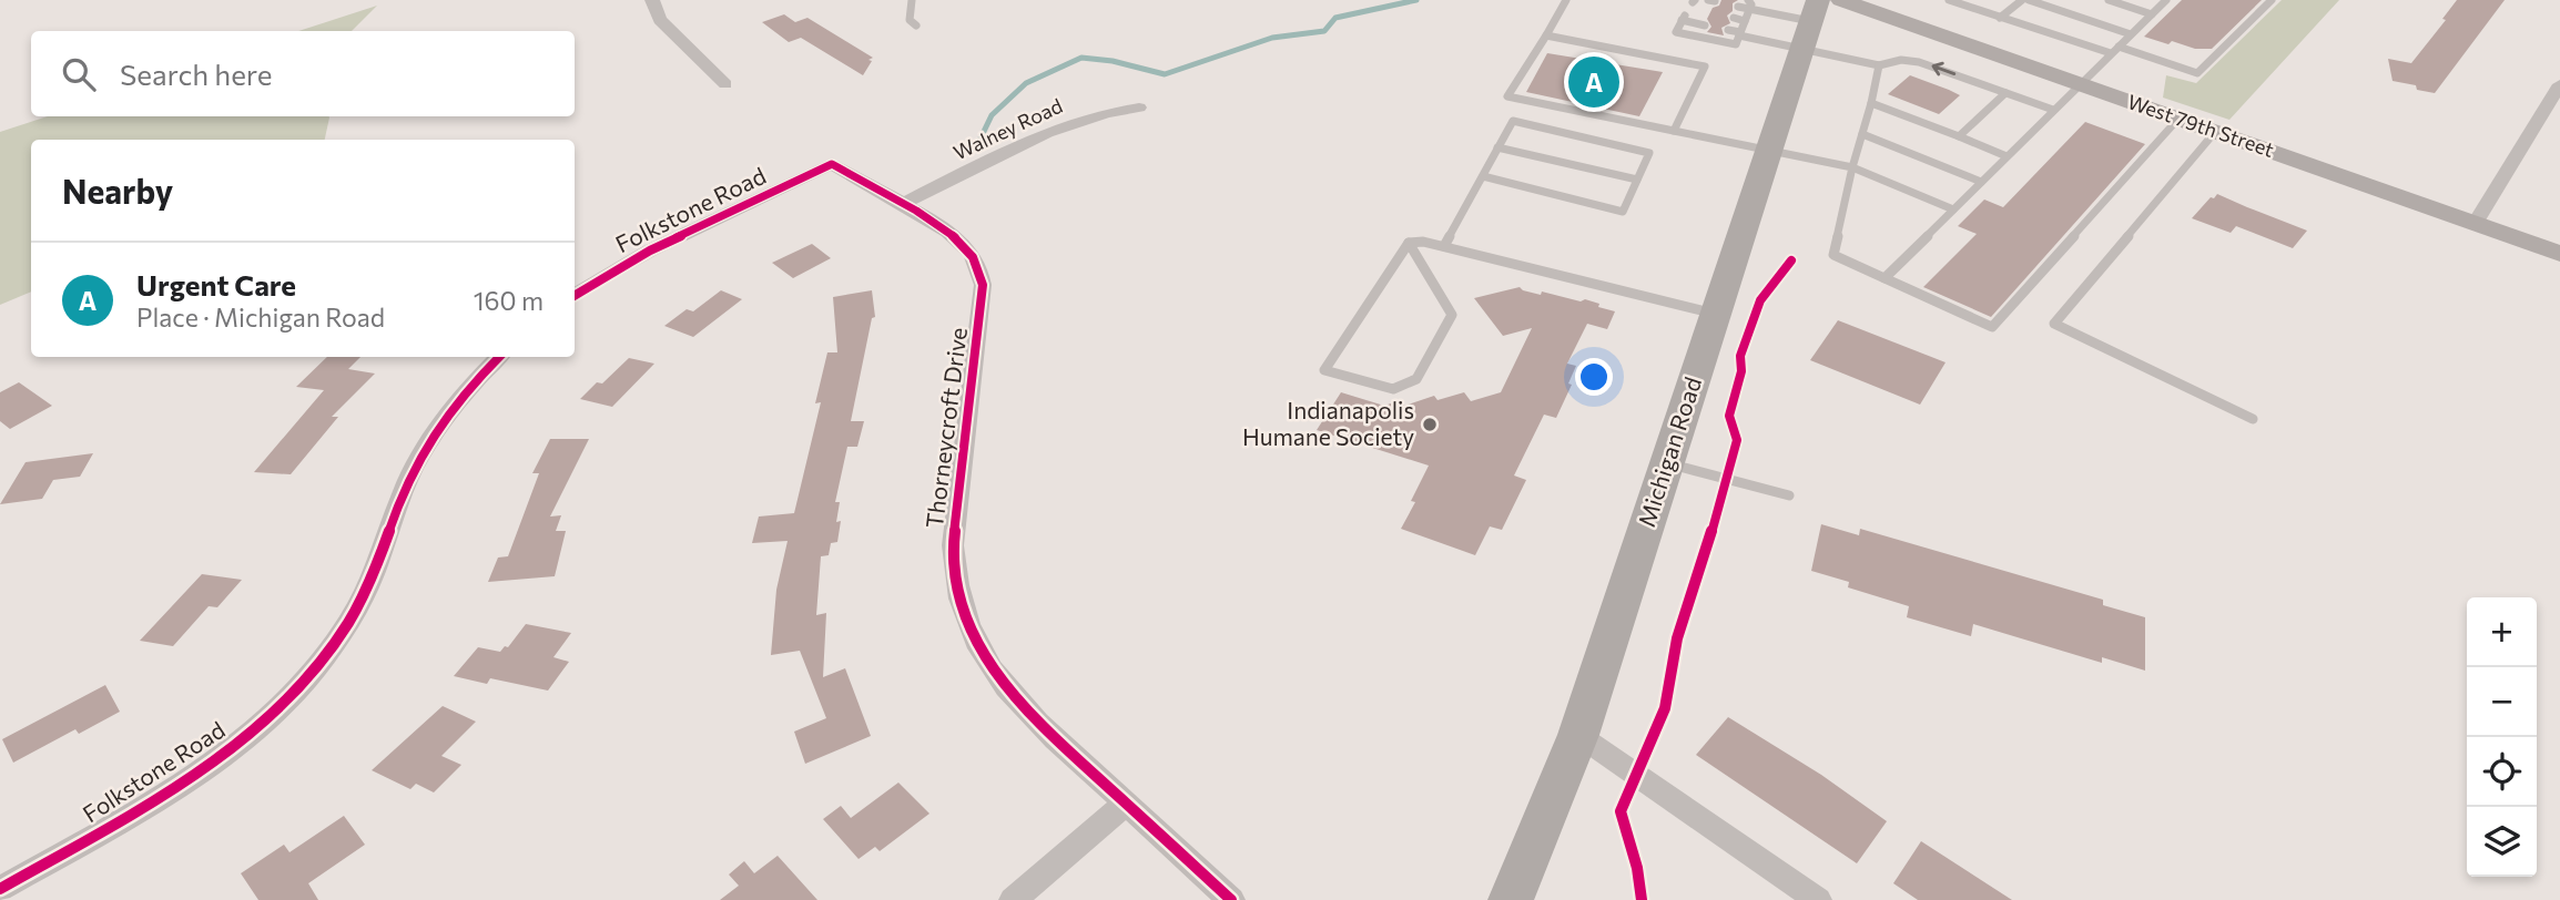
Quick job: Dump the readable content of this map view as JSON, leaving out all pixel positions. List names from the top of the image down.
{
  "streets": {
    "main road": ["West 79th Street", "Michigan Road"],
    "street": ["Walney Road", "Folkstone Road", "Thorneycroft Drive"]
  },
  "crossings": [
    ["Walney Road", "Thorneycroft Drive"],
    ["Folkstone Road", "Thorneycroft Drive"]
  ],
  "places": ["Indianapolis Humane Society"],
  "page": {
    "search": "Search here",
    "pins": "A",
    "heading": "Nearby",
    "list": [
      {
        "mark": "A",
        "name": "Urgent Care",
        "note": "Place · Michigan Road",
        "value": "160 m"
      }
    ],
    "map_buttons": ["+", "−"]
  }
}
